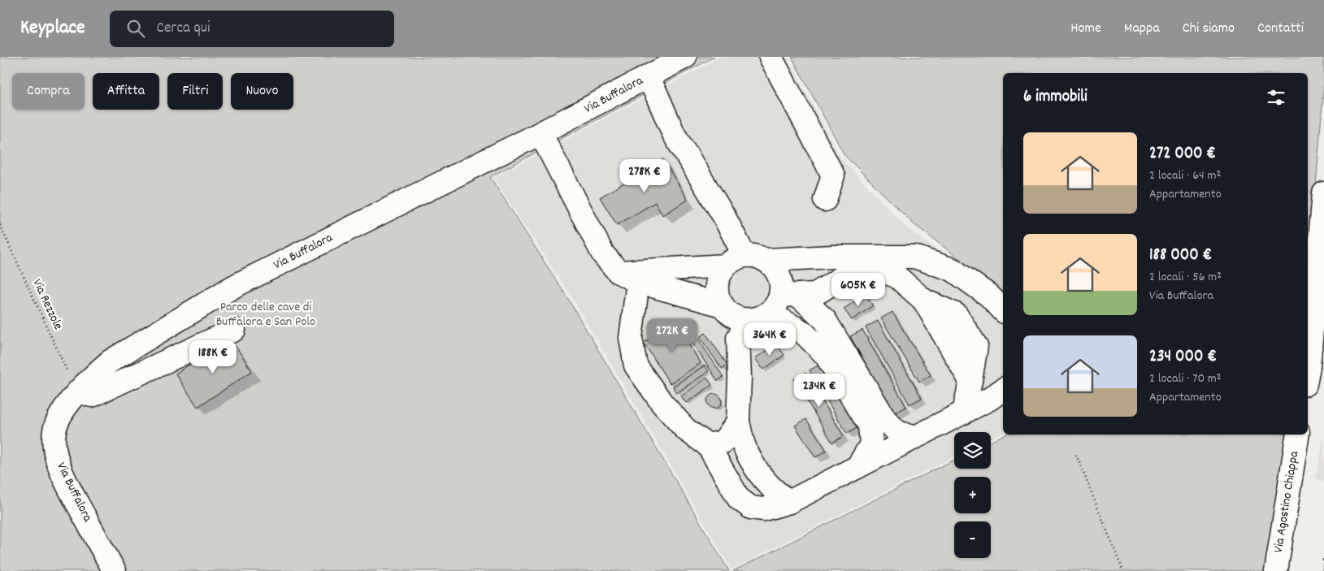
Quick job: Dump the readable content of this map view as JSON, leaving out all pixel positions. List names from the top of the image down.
{
  "streets": {
    "street": ["Via Buffalora", "Via Agostino Chiappa"],
    "path": ["Via Rezzole"]
  },
  "crossings": [
    ["Via Buffalora", "Via Rezzole"]
  ],
  "parks": ["Parco delle cave di Buffalora e San Polo"],
  "page": {
    "header": "Keyplace",
    "search": "Cerca qui",
    "nav": [
      "Home",
      "Mappa",
      "Chi siamo",
      "Contatti"
    ],
    "chip": [
      "Compra",
      "Affitta",
      "Filtri",
      "Nuovo"
    ],
    "heading": "6 immobili",
    "list": [
      {
        "name": "272 000 €",
        "note": "2 locali · 64 m² · Appartamento"
      },
      {
        "name": "188 000 €",
        "note": "2 locali · 56 m² · Via Buffalora"
      },
      {
        "name": "234 000 €",
        "note": "2 locali · 70 m² · Appartamento"
      }
    ],
    "price": [
      "278K €",
      "605K €",
      "272K €",
      "364K €",
      "188K €",
      "234K €"
    ],
    "map_buttons": ["+", "−"]
  }
}
